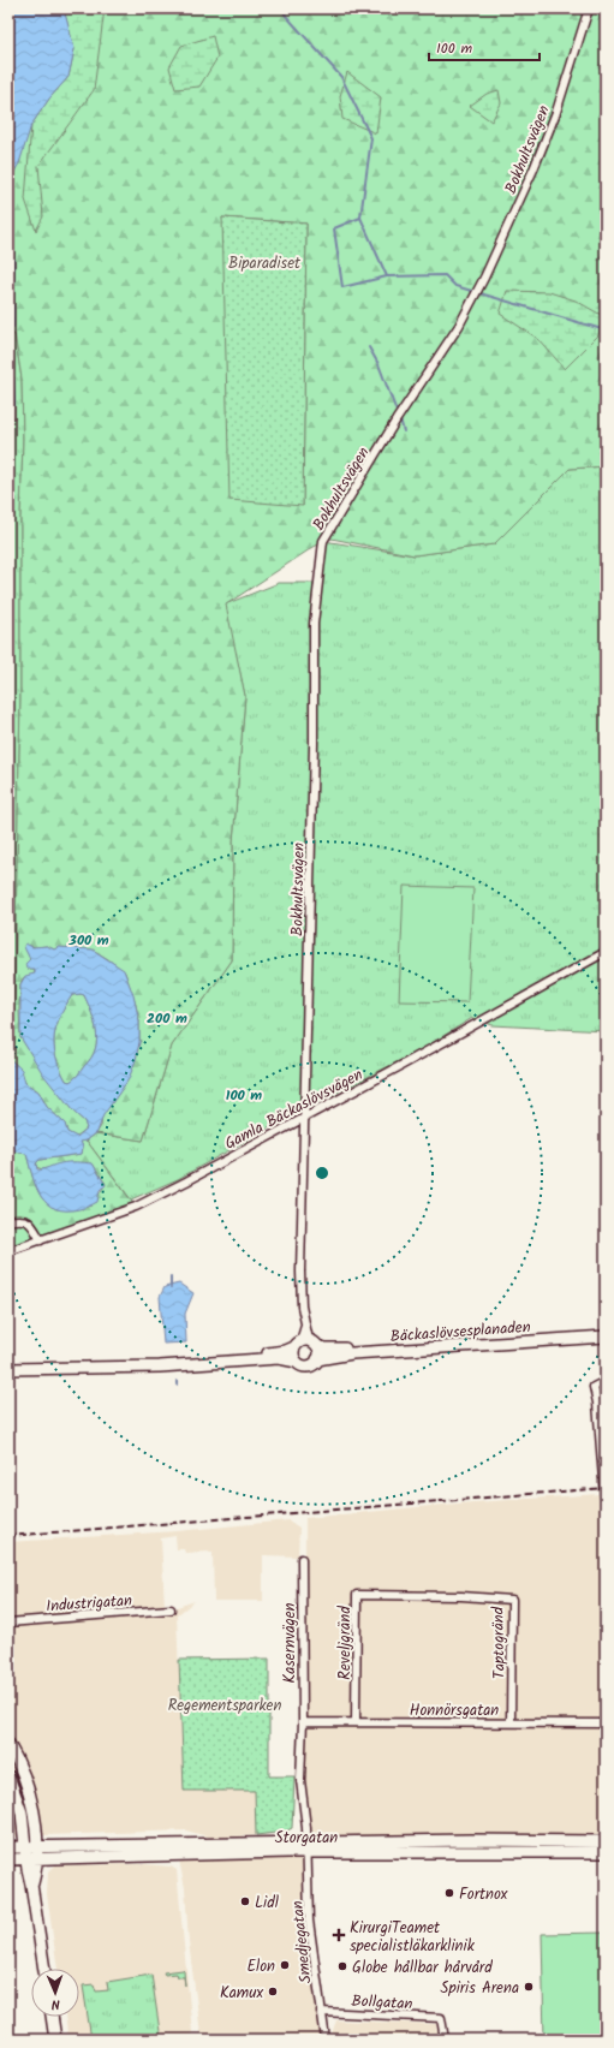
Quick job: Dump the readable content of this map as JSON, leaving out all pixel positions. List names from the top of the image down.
{
  "streets": {
    "street": [
      "Bokhultsvägen",
      "Gamla Bäckaslövsvägen",
      "Bäckaslövsesplanaden",
      "Industrigatan",
      "Kasernvägen",
      "Reveljgränd",
      "Taptogränd",
      "Honnörsgatan",
      "Storgatan",
      "Smedjegatan",
      "Bollgatan"
    ]
  },
  "crossings": [
    ["Bokhultsvägen", "Gamla Bäckaslövsvägen"],
    ["Bokhultsvägen", "Bäckaslövsesplanaden"],
    ["Kasernvägen", "Honnörsgatan"],
    ["Kasernvägen", "Storgatan"],
    ["Kasernvägen", "Smedjegatan"],
    ["Reveljgränd", "Taptogränd"],
    ["Reveljgränd", "Honnörsgatan"],
    ["Taptogränd", "Honnörsgatan"],
    ["Storgatan", "Smedjegatan"],
    ["Smedjegatan", "Bollgatan"]
  ],
  "parks": ["Biparadiset", "Regementsparken"],
  "places": {
    "other": [
      "Fortnox",
      "Lidl",
      "Elon",
      "Globe hållbar hårvård",
      "Spiris Arena",
      "Kamux"
    ],
    "health": ["KirurgiTeamet specialistläkarklinik"]
  },
  "scale_bar": "100 m",
  "north": "bottom",
  "rings": ["300 m", "200 m", "100 m"]
}
